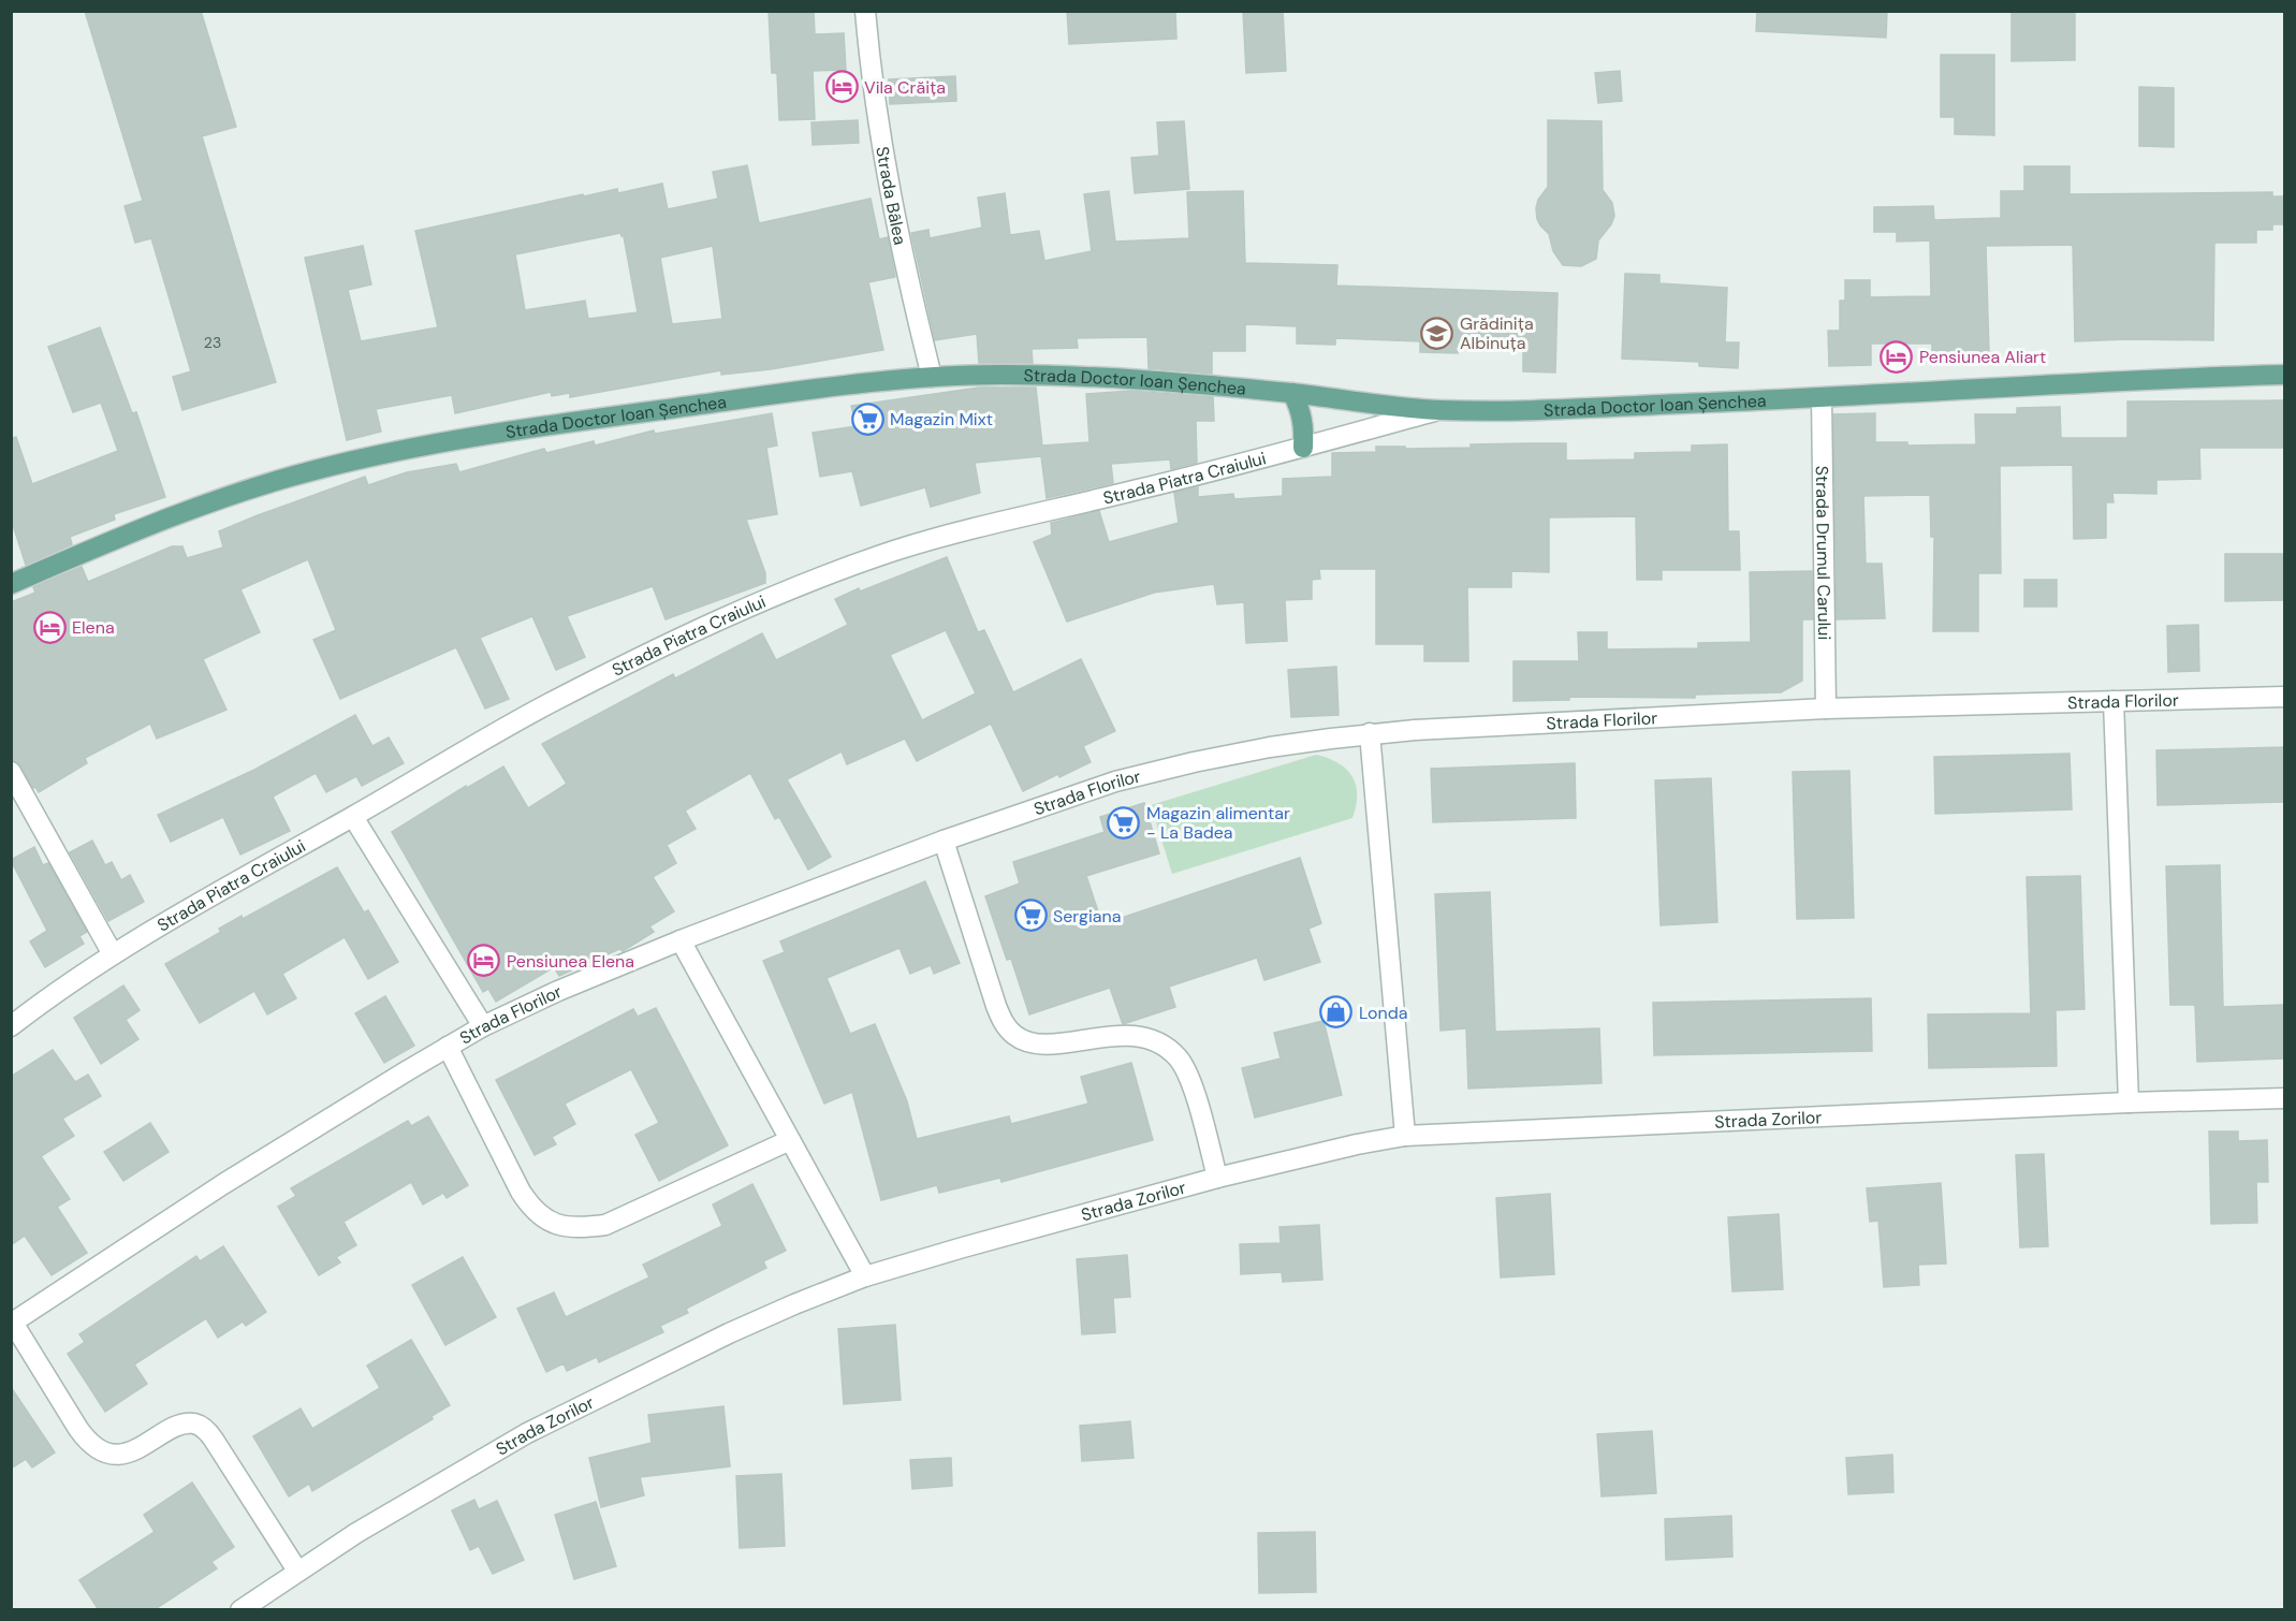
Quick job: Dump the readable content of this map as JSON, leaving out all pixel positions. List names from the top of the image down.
{
  "streets": {
    "main road": ["Strada Doctor Ioan Șenchea"],
    "street": [
      "Strada Bâlea",
      "Strada Piatra Craiului",
      "Strada Drumul Carului",
      "Strada Florilor",
      "Strada Zorilor"
    ]
  },
  "crossings": [
    ["Strada Bâlea", "Strada Doctor Ioan Șenchea"],
    ["Strada Doctor Ioan Șenchea", "Strada Piatra Craiului"],
    ["Strada Doctor Ioan Șenchea", "Strada Drumul Carului"],
    ["Strada Drumul Carului", "Strada Florilor"]
  ],
  "places": {
    "hotel": [
      "Vila Crăița",
      "Pensiunea Aliart",
      "Elena",
      "Pensiunea Elena"
    ],
    "school or university": ["Grădinița Albinuța"],
    "supermarket": ["Magazin Mixt", "Magazin alimentar - La Badea", "Sergiana"],
    "shop": ["Londa"]
  },
  "house_numbers": ["23"]
}
